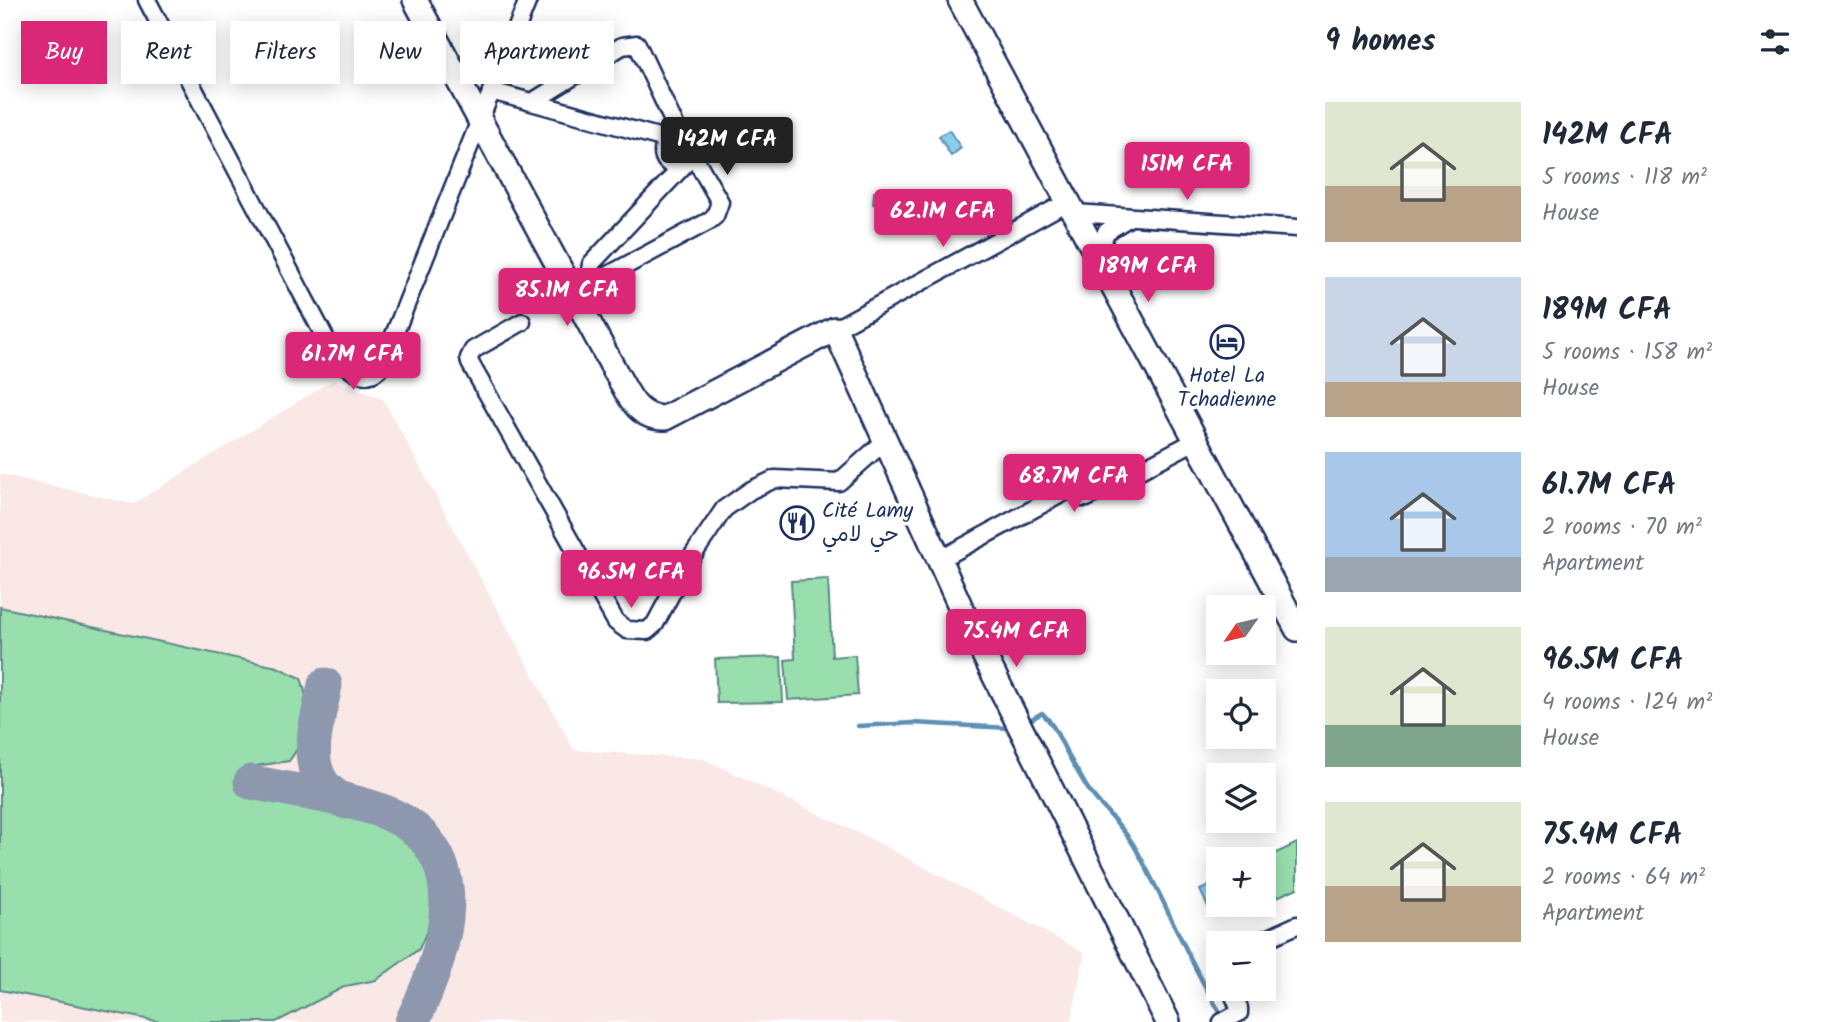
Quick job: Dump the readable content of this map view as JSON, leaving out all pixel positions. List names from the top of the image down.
{
  "places": {
    "hotel": ["Hotel La Tchadienne"],
    "restaurant": ["Cité Lamy حي لامي"]
  },
  "north": "bottom left",
  "page": {
    "heading": "9 homes",
    "chip": [
      "Buy",
      "Rent",
      "Filters",
      "New",
      "Apartment"
    ],
    "list": [
      {
        "name": "142M CFA",
        "note": "5 rooms · 118 m² · House"
      },
      {
        "name": "189M CFA",
        "note": "5 rooms · 158 m² · House"
      },
      {
        "name": "61.7M CFA",
        "note": "2 rooms · 70 m² · Apartment"
      },
      {
        "name": "96.5M CFA",
        "note": "4 rooms · 124 m² · House"
      },
      {
        "name": "75.4M CFA",
        "note": "2 rooms · 64 m² · Apartment"
      }
    ],
    "price": [
      "142M CFA",
      "151M CFA",
      "62.1M CFA",
      "189M CFA",
      "85.1M CFA",
      "61.7M CFA",
      "68.7M CFA",
      "96.5M CFA",
      "75.4M CFA"
    ],
    "map_buttons": ["+", "−"]
  }
}
